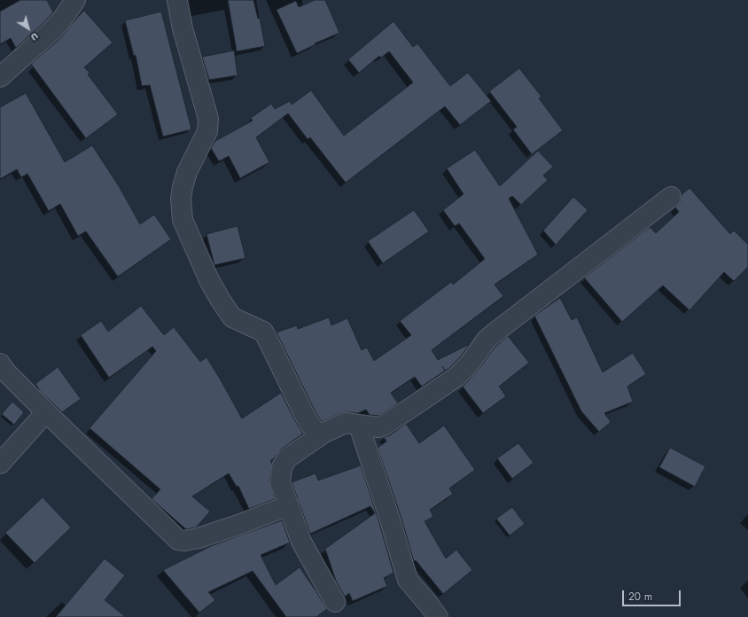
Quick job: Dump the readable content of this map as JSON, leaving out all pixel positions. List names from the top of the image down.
{
  "scale_bar": "20 m",
  "north": "bottom right"
}
